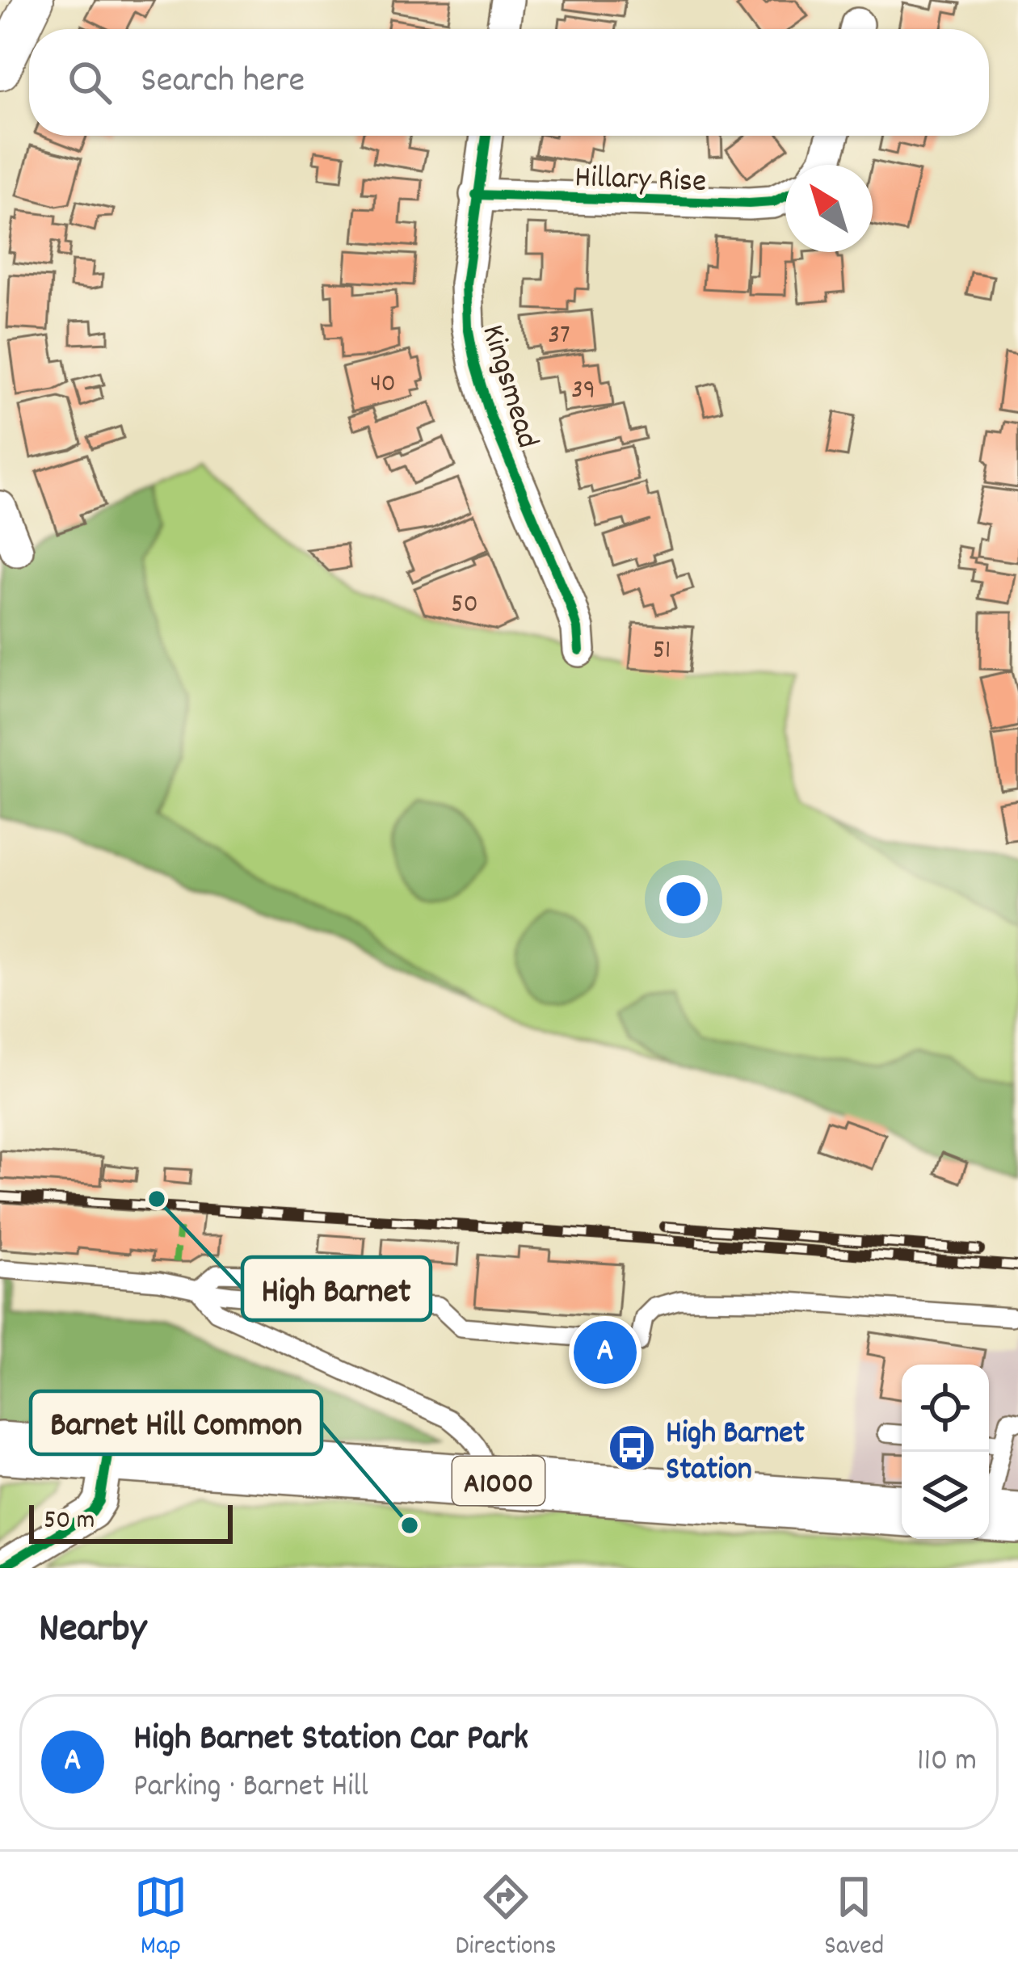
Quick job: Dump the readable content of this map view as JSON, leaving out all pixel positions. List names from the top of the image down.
{
  "streets": {
    "main road": ["A1000"],
    "street": ["Hillary Rise", "Kingsmead"]
  },
  "crossings": [
    ["Hillary Rise", "Kingsmead"]
  ],
  "places": {
    "other": ["High Barnet", "Barnet Hill Common"],
    "bus stop": ["High Barnet Station"]
  },
  "house_numbers": [
    "37",
    "40",
    "39",
    "50",
    "51"
  ],
  "scale_bar": "50 m",
  "north": "top left",
  "page": {
    "search": "Search here",
    "pins": "A",
    "scale": "50 m",
    "heading": "Nearby",
    "list": [
      {
        "mark": "A",
        "name": "High Barnet Station Car Park",
        "note": "Parking · Barnet Hill",
        "value": "110 m"
      }
    ],
    "nav": ["Map", "Directions", "Saved"]
  }
}
